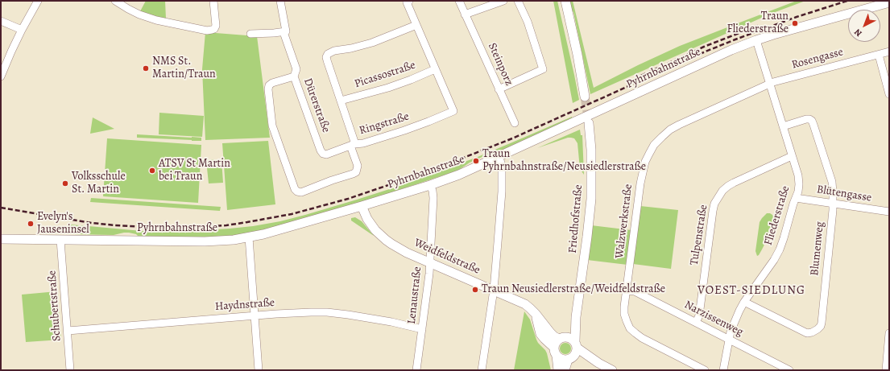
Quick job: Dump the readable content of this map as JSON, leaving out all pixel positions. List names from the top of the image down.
{
  "streets": {
    "street": [
      "Rosengasse",
      "Steinporz",
      "Pyhrnbahnstraße",
      "Picassostraße",
      "Dürerstraße",
      "Ringstraße",
      "Blütengasse",
      "Fliederstraße",
      "Friedhofstraße",
      "Walzwerkstraße",
      "Tulpenstraße",
      "Blumenweg",
      "Weidfeldstraße",
      "Lenaustraße",
      "Haydnstraße",
      "Schubertstraße",
      "Narzissenweg"
    ]
  },
  "crossings": [
    ["Rosengasse", "Fliederstraße"],
    ["Rosengasse", "Walzwerkstraße"],
    ["Pyhrnbahnstraße", "Fliederstraße"],
    ["Pyhrnbahnstraße", "Weidfeldstraße"],
    ["Pyhrnbahnstraße", "Lenaustraße"],
    ["Pyhrnbahnstraße", "Schubertstraße"],
    ["Picassostraße", "Ringstraße"],
    ["Dürerstraße", "Ringstraße"],
    ["Blütengasse", "Fliederstraße"],
    ["Blütengasse", "Blumenweg"],
    ["Fliederstraße", "Walzwerkstraße"],
    ["Fliederstraße", "Tulpenstraße"],
    ["Fliederstraße", "Blumenweg"],
    ["Fliederstraße", "Narzissenweg"],
    ["Friedhofstraße", "Weidfeldstraße"],
    ["Walzwerkstraße", "Narzissenweg"],
    ["Tulpenstraße", "Narzissenweg"],
    ["Weidfeldstraße", "Lenaustraße"],
    ["Lenaustraße", "Haydnstraße"],
    ["Haydnstraße", "Schubertstraße"]
  ],
  "districts": ["VOEST-SIEDLUNG"],
  "places": [
    "Traun Fliederstraße",
    "NMS St. Martin/Traun",
    "Traun Pyhrnbahnstraße/Neusiedlerstraße",
    "ATSV St Martin bei Traun",
    "Volksschule St. Martin",
    "Evelyn's Jauseninsel",
    "Traun Neusiedlerstraße/Weidfeldstraße"
  ],
  "north": "bottom left"
}
